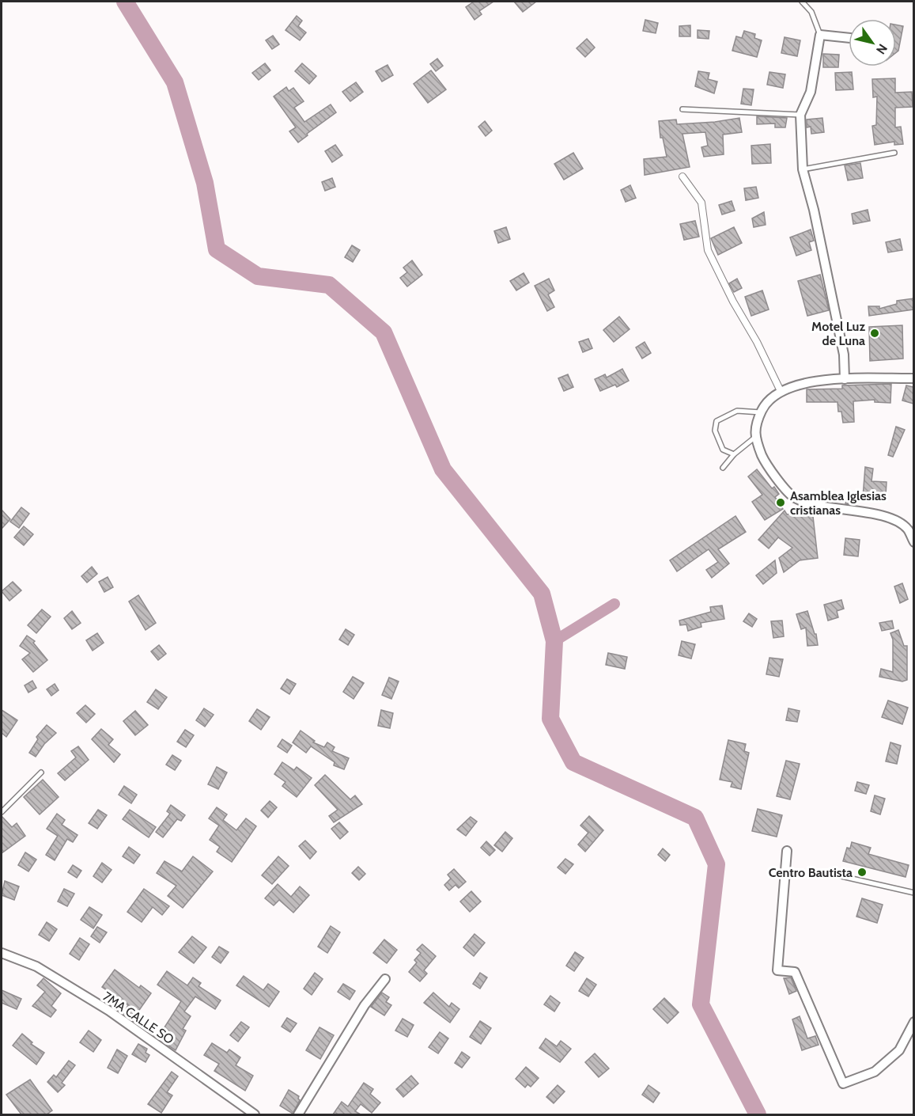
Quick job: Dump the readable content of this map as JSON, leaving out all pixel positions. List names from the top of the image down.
{
  "streets": {
    "street": ["7MA CALLE SO"]
  },
  "places": ["Motel Luz de Luna", "Asamblea Iglesias cristianas", "Centro Bautista"],
  "north": "bottom right"
}
